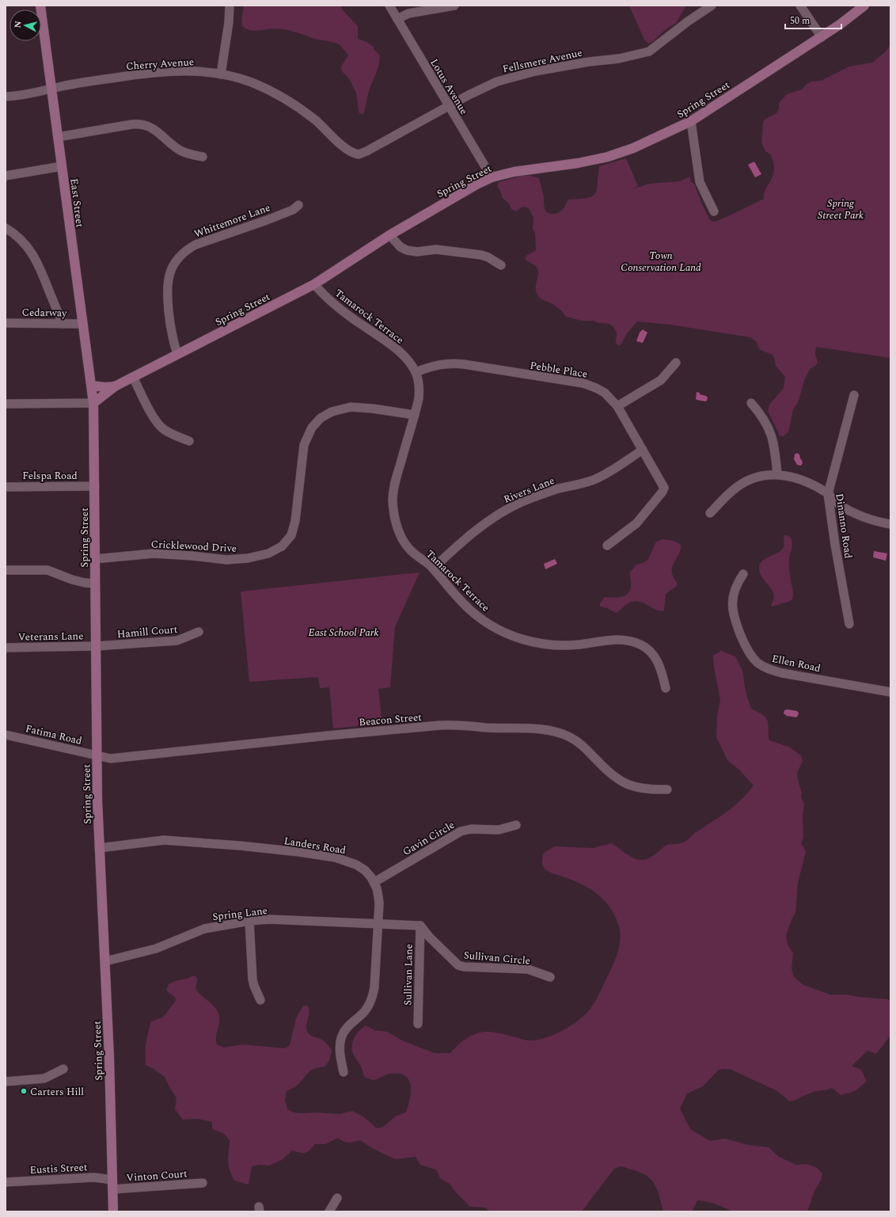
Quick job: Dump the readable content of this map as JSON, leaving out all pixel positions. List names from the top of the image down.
{
  "streets": {
    "main road": ["Spring Street", "East Street"],
    "street": [
      "Fellsmere Avenue",
      "Cherry Avenue",
      "Lotus Avenue",
      "Whittemore Lane",
      "Cedarway",
      "Tamarock Terrace",
      "Pebble Place",
      "Felspa Road",
      "Rivers Lane",
      "Dinanno Road",
      "Cricklewood Drive",
      "Hamill Court",
      "Veterans Lane",
      "Ellen Road",
      "Beacon Street",
      "Fatima Road",
      "Gavin Circle",
      "Landers Road",
      "Spring Lane",
      "Sullivan Circle",
      "Sullivan Lane",
      "Eustis Street",
      "Vinton Court"
    ]
  },
  "crossings": [
    ["Fellsmere Avenue", "Cherry Avenue"],
    ["Fellsmere Avenue", "Lotus Avenue"],
    ["Cherry Avenue", "East Street"],
    ["Lotus Avenue", "Spring Street"],
    ["Spring Street", "East Street"],
    ["Spring Street", "Whittemore Lane"],
    ["Spring Street", "Tamarock Terrace"],
    ["Spring Street", "Felspa Road"],
    ["Spring Street", "Cricklewood Drive"],
    ["Spring Street", "Hamill Court"],
    ["Spring Street", "Veterans Lane"],
    ["Spring Street", "Beacon Street"],
    ["Spring Street", "Fatima Road"],
    ["Spring Street", "Landers Road"],
    ["Spring Street", "Spring Lane"],
    ["Spring Street", "Eustis Street"],
    ["Spring Street", "Vinton Court"],
    ["East Street", "Cedarway"],
    ["Tamarock Terrace", "Pebble Place"],
    ["Tamarock Terrace", "Rivers Lane"],
    ["Tamarock Terrace", "Cricklewood Drive"],
    ["Pebble Place", "Rivers Lane"],
    ["Hamill Court", "Veterans Lane"],
    ["Beacon Street", "Fatima Road"],
    ["Gavin Circle", "Landers Road"],
    ["Landers Road", "Spring Lane"],
    ["Spring Lane", "Sullivan Circle"],
    ["Spring Lane", "Sullivan Lane"],
    ["Sullivan Circle", "Sullivan Lane"],
    ["Eustis Street", "Vinton Court"]
  ],
  "parks": ["Spring Street Park", "Town Conservation Land", "East School Park"],
  "places": ["Carters Hill"],
  "scale_bar": "50 m",
  "north": "left"
}
